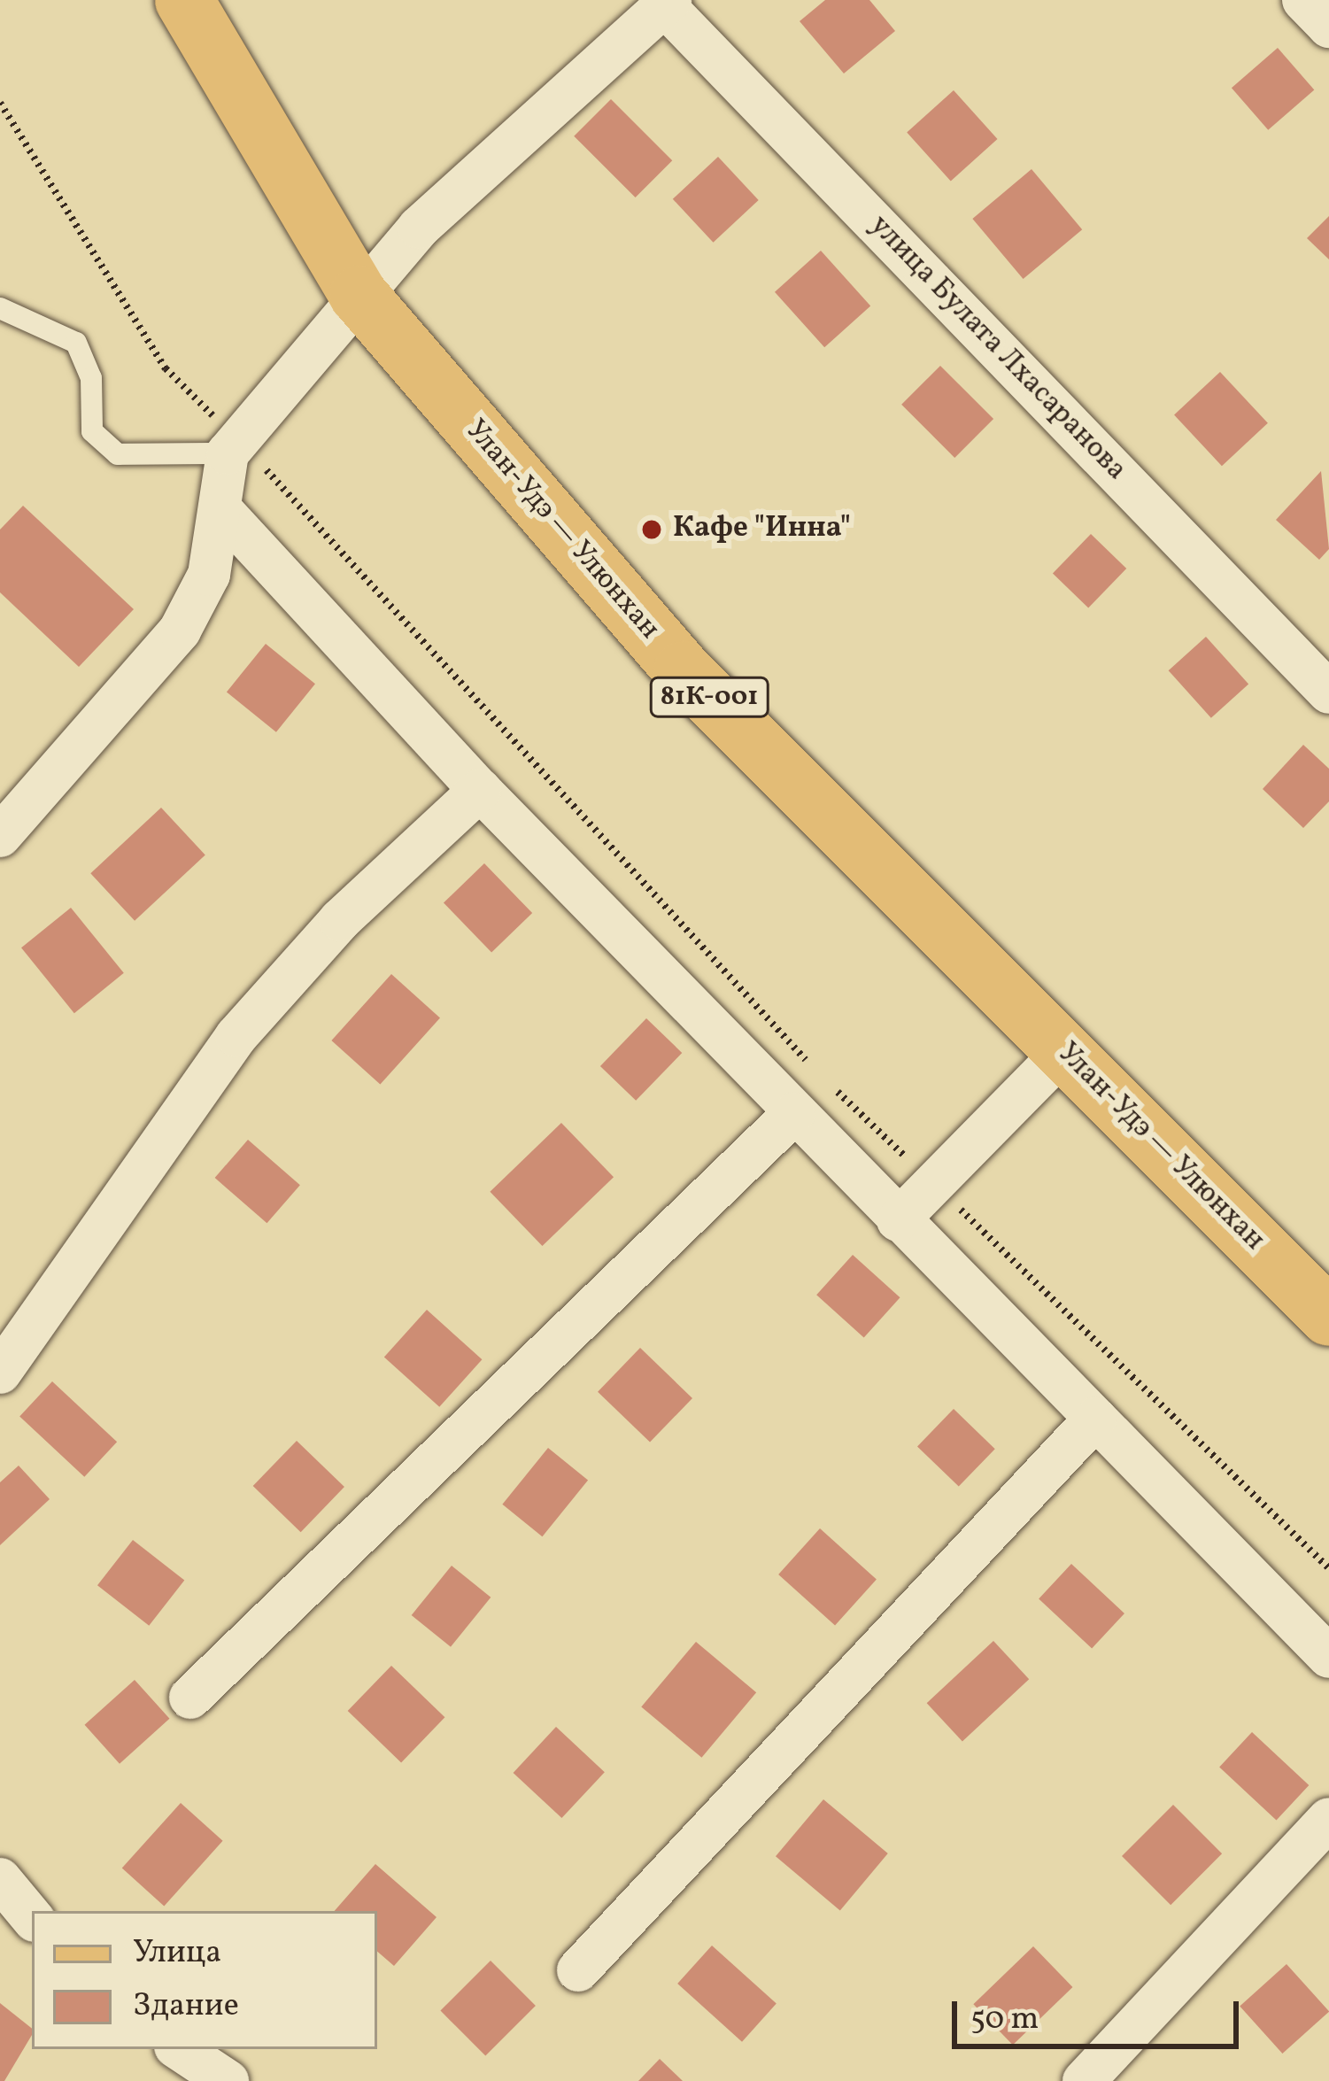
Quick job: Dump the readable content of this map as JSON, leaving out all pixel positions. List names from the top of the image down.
{
  "streets": {
    "main road": ["Улан-Удэ — Улюнхан", "81К-001"],
    "street": ["улица Булата Лхасаранова"]
  },
  "places": ["Кафе \"Инна\""],
  "legend": ["Улица", "Здание"],
  "scale_bar": "50 m"
}
